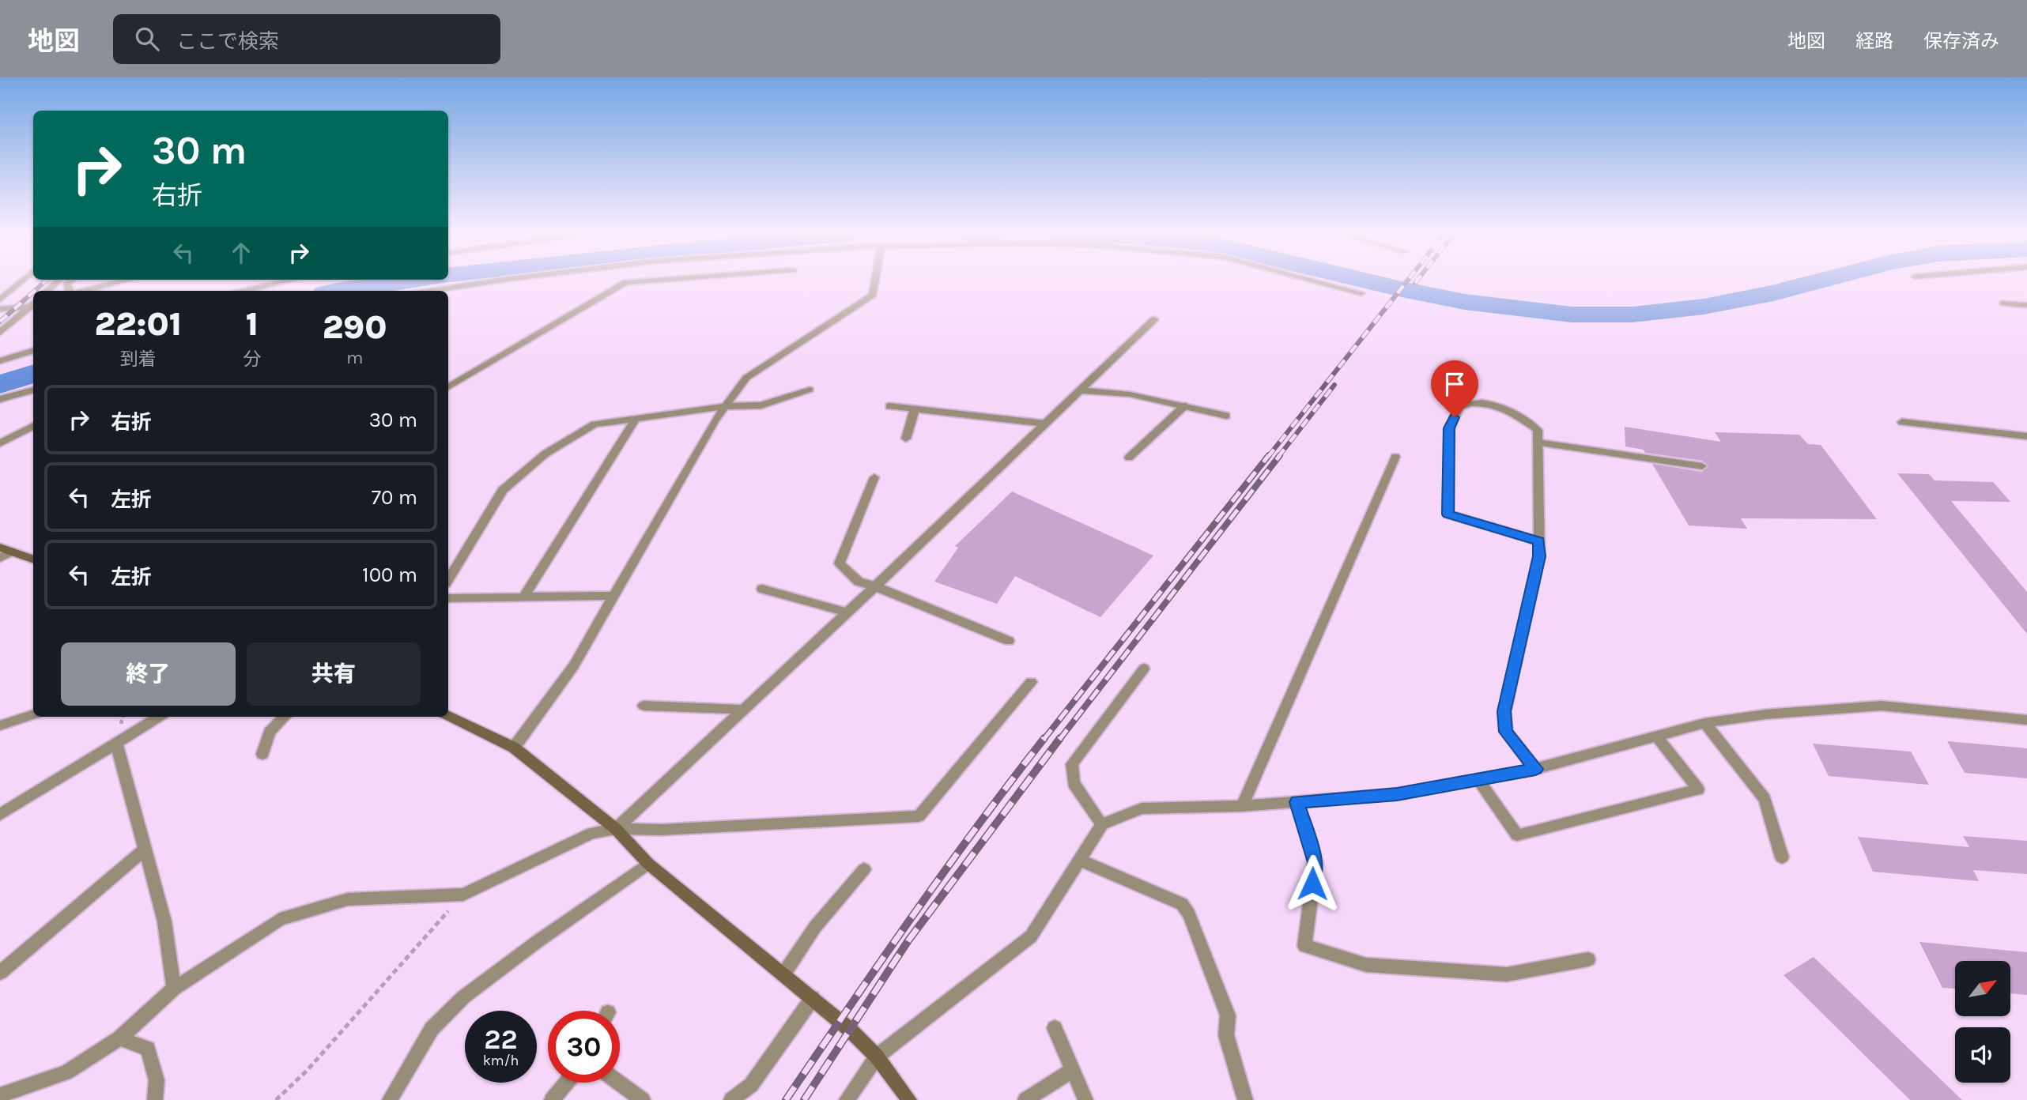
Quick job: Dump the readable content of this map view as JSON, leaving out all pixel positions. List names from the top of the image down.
{
  "north": "top right",
  "page": {
    "header": "地図",
    "search": "ここで検索",
    "nav": ["地図", "経路", "保存済み"],
    "turn": ["30 m", "右折"],
    "eta": [
      "22:01",
      "到着",
      "1",
      "分",
      "290",
      "m"
    ],
    "list": [
      {
        "name": "右折",
        "value": "30 m"
      },
      {
        "name": "左折",
        "value": "70 m"
      },
      {
        "name": "左折",
        "value": "100 m"
      }
    ],
    "buttons": ["終了", "共有"],
    "speed": "22 km/h",
    "limit": "30"
  }
}
